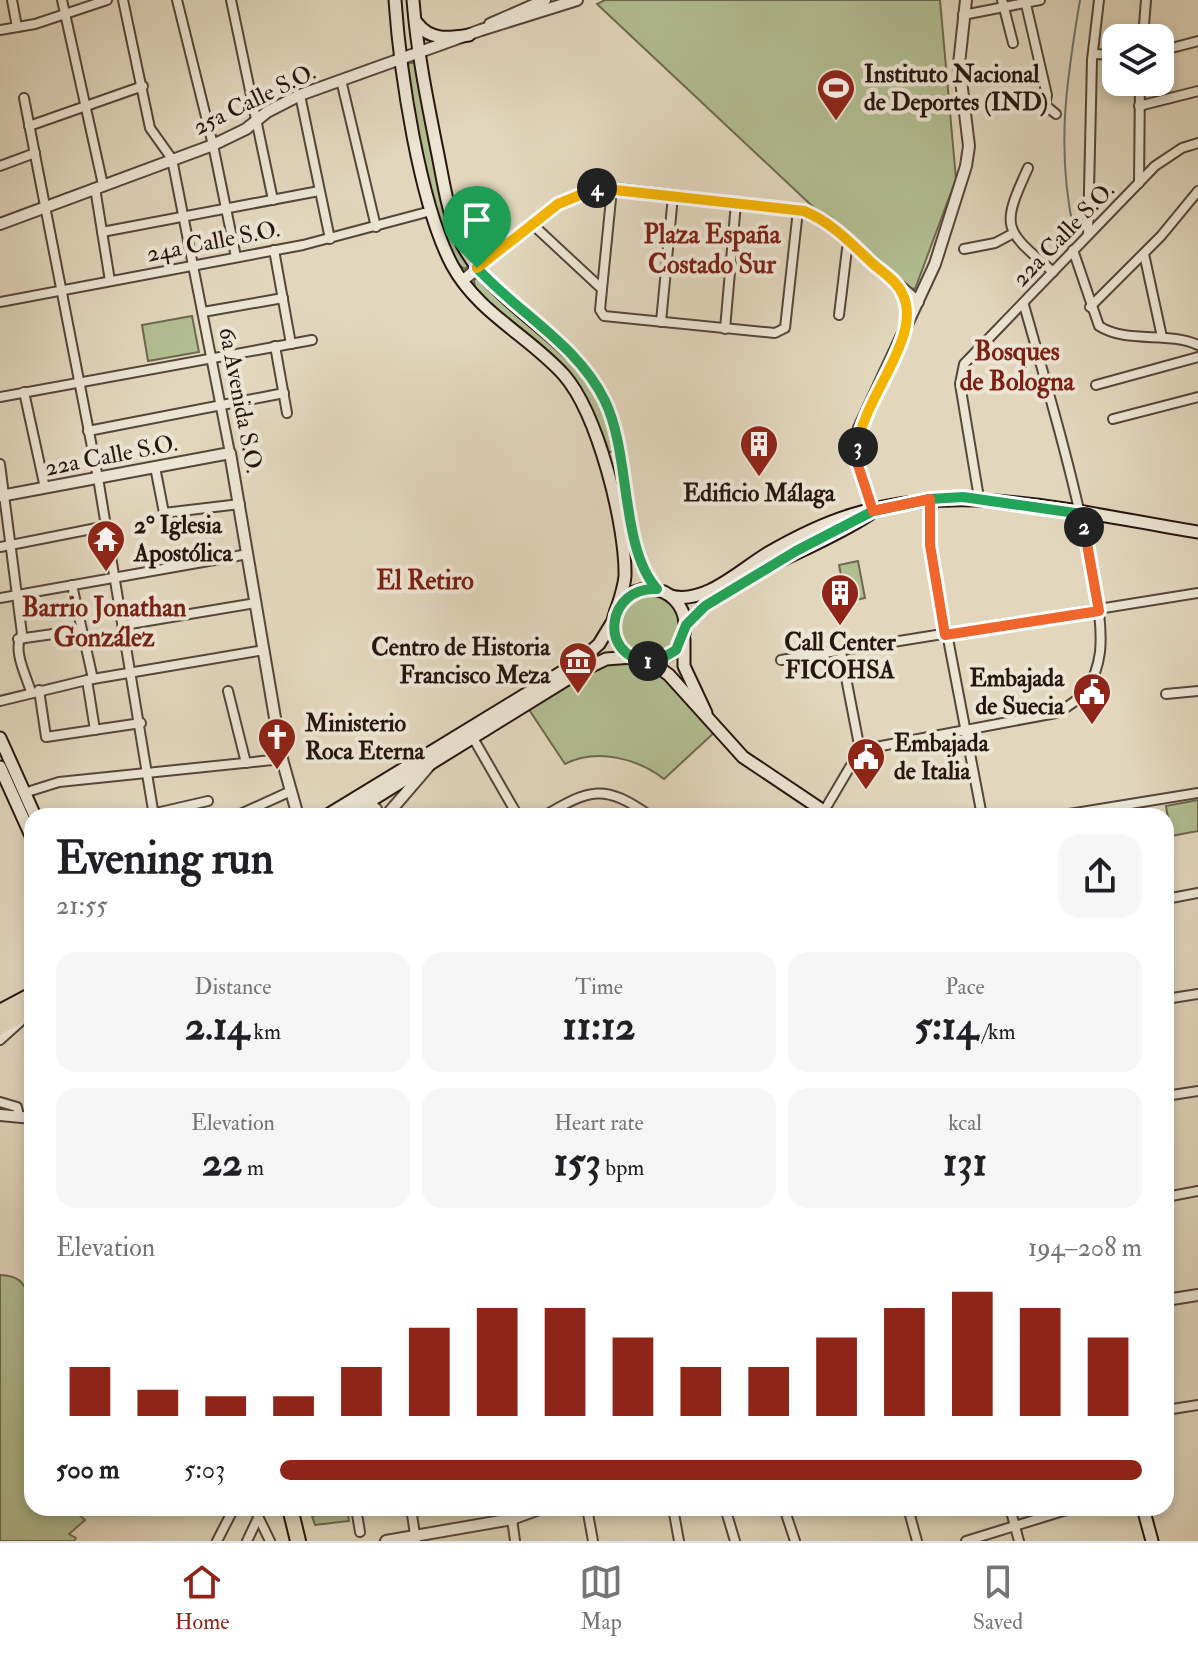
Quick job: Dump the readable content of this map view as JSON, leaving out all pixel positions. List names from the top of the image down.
{
  "streets": {
    "street": [
      "25a Calle S.O.",
      "22a Calle S.O.",
      "24a Calle S.O.",
      "6a Avenida S.O."
    ]
  },
  "crossings": [
    ["25a Calle S.O.", "6a Avenida S.O."],
    ["22a Calle S.O.", "6a Avenida S.O."],
    ["24a Calle S.O.", "6a Avenida S.O."]
  ],
  "districts": [
    "Plaza España Costado Sur",
    "Bosques de Bologna",
    "El Retiro",
    "Barrio Jonathan González"
  ],
  "places": {
    "sports": ["Instituto Nacional de Deportes (IND)"],
    "building": ["Edificio Málaga", "Call Center FICOHSA"],
    "temple": ["2° Iglesia Apostólica"],
    "museum": ["Centro de Historia Francisco Meza"],
    "public building": ["Embajada de Suecia", "Embajada de Italia"],
    "church": ["Ministerio Roca Eterna"]
  },
  "page": {
    "pins": [
      "4",
      "3",
      "2",
      "1"
    ],
    "heading": ["Evening run", "21:55"],
    "stats": [
      ["Distance", "2.14 km"],
      ["Time", "11:12"],
      ["Pace", "5:14 /km"],
      ["Elevation", "22 m"],
      ["Heart rate", "153 bpm"],
      ["kcal", "131"]
    ],
    "chart": ["Elevation", "194–208 m"],
    "list": [
      {
        "name": "500 m",
        "note": "5:03"
      }
    ],
    "tabs": ["Home", "Map", "Saved"]
  }
}
